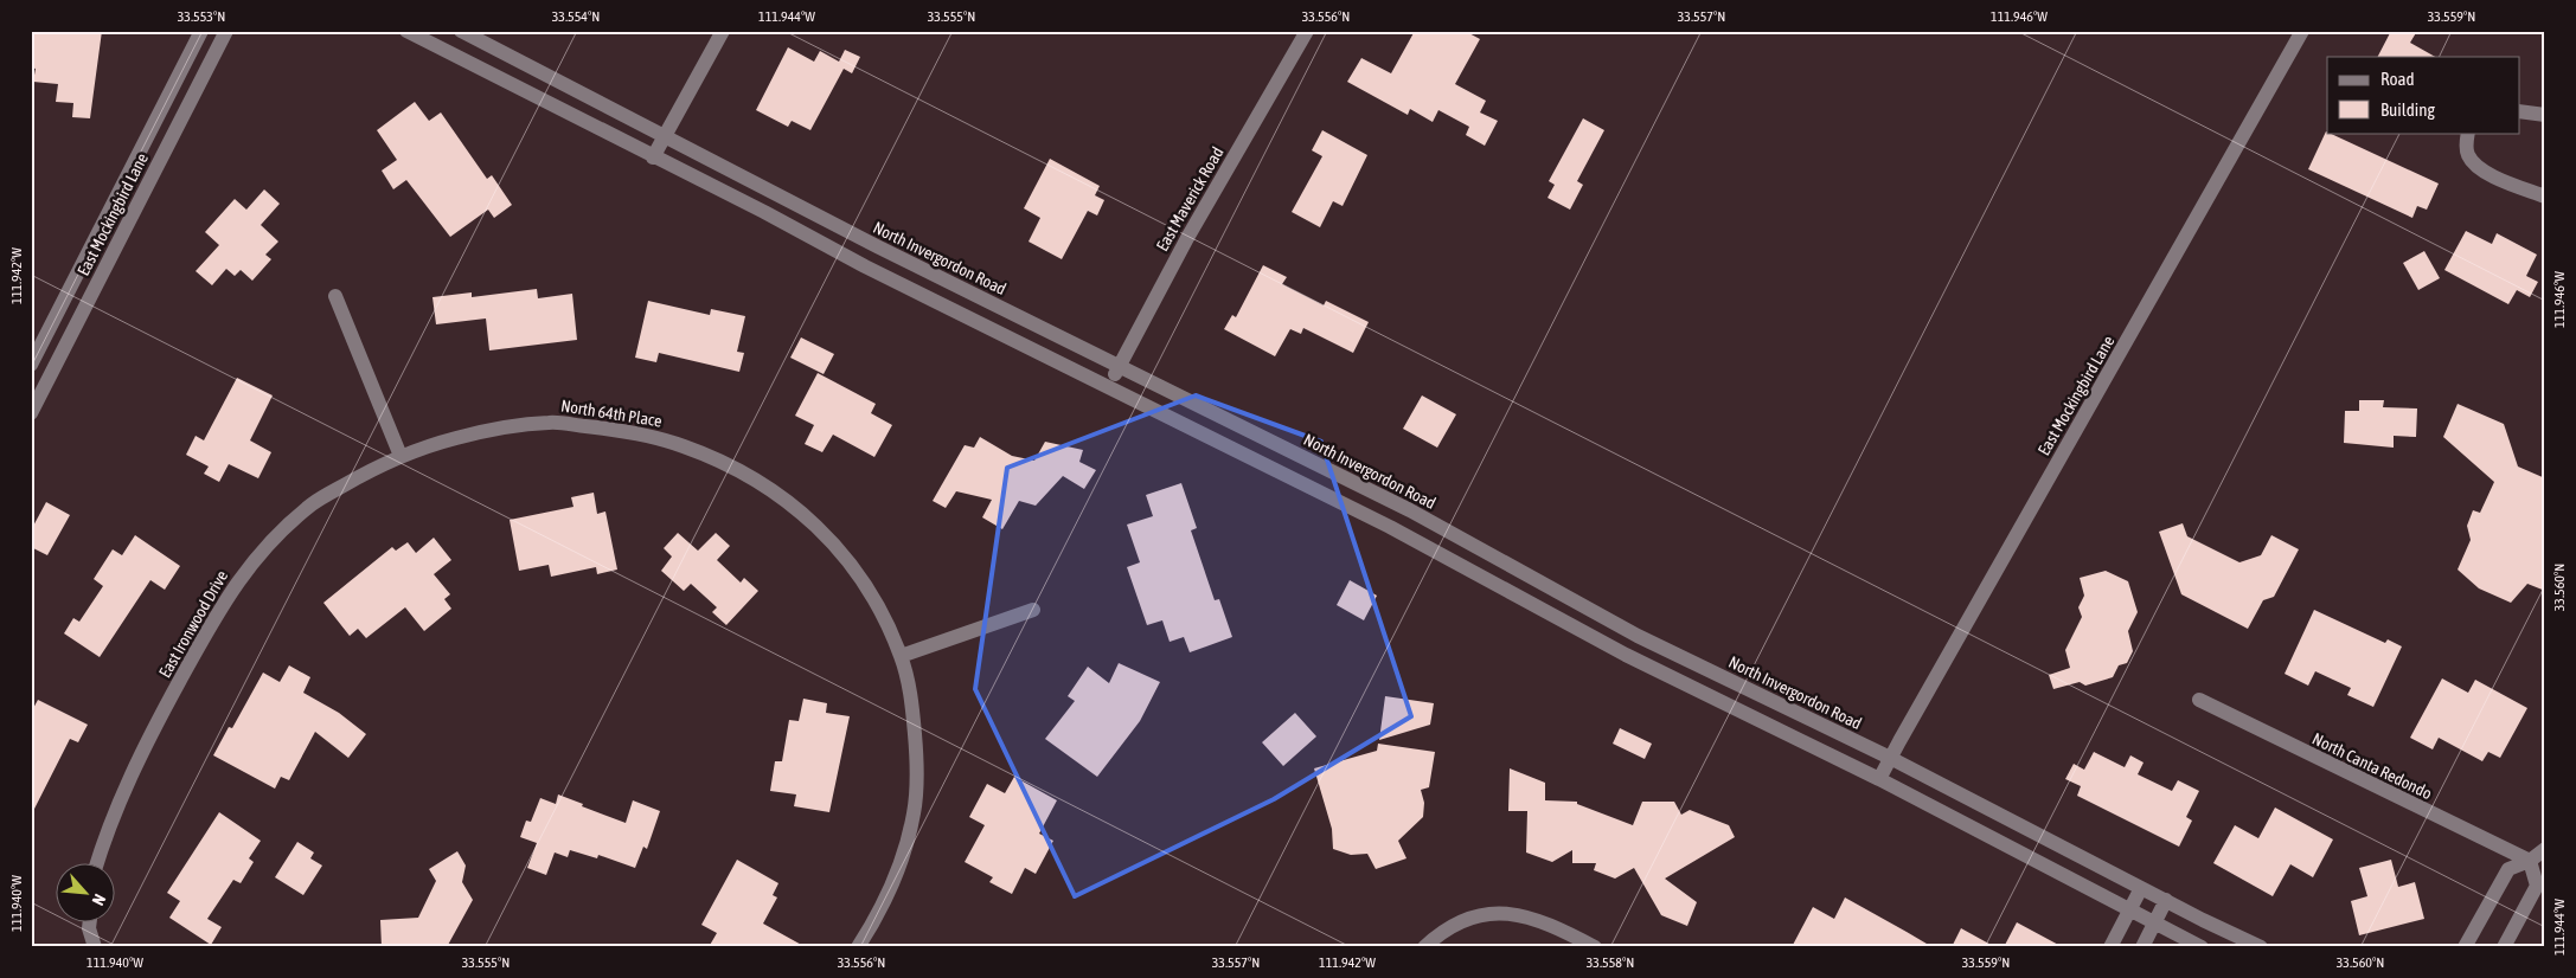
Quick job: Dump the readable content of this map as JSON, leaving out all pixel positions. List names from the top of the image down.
{
  "streets": {
    "street": [
      "East Maverick Road",
      "East Mockingbird Lane",
      "North Invergordon Road",
      "North 64th Place",
      "East Ironwood Drive",
      "North Canta Redondo"
    ]
  },
  "crossings": [
    ["East Maverick Road", "North Invergordon Road"],
    ["East Mockingbird Lane", "North Invergordon Road"],
    ["North 64th Place", "East Ironwood Drive"]
  ],
  "legend": ["Road", "Building"],
  "north": "bottom right",
  "coordinates": [
    "33.553°N",
    "33.554°N",
    "111.944°W",
    "33.555°N",
    "33.556°N",
    "33.557°N",
    "111.946°W",
    "33.559°N",
    "111.942°W",
    "33.560°N",
    "111.940°W",
    "33.558°N"
  ]
}
